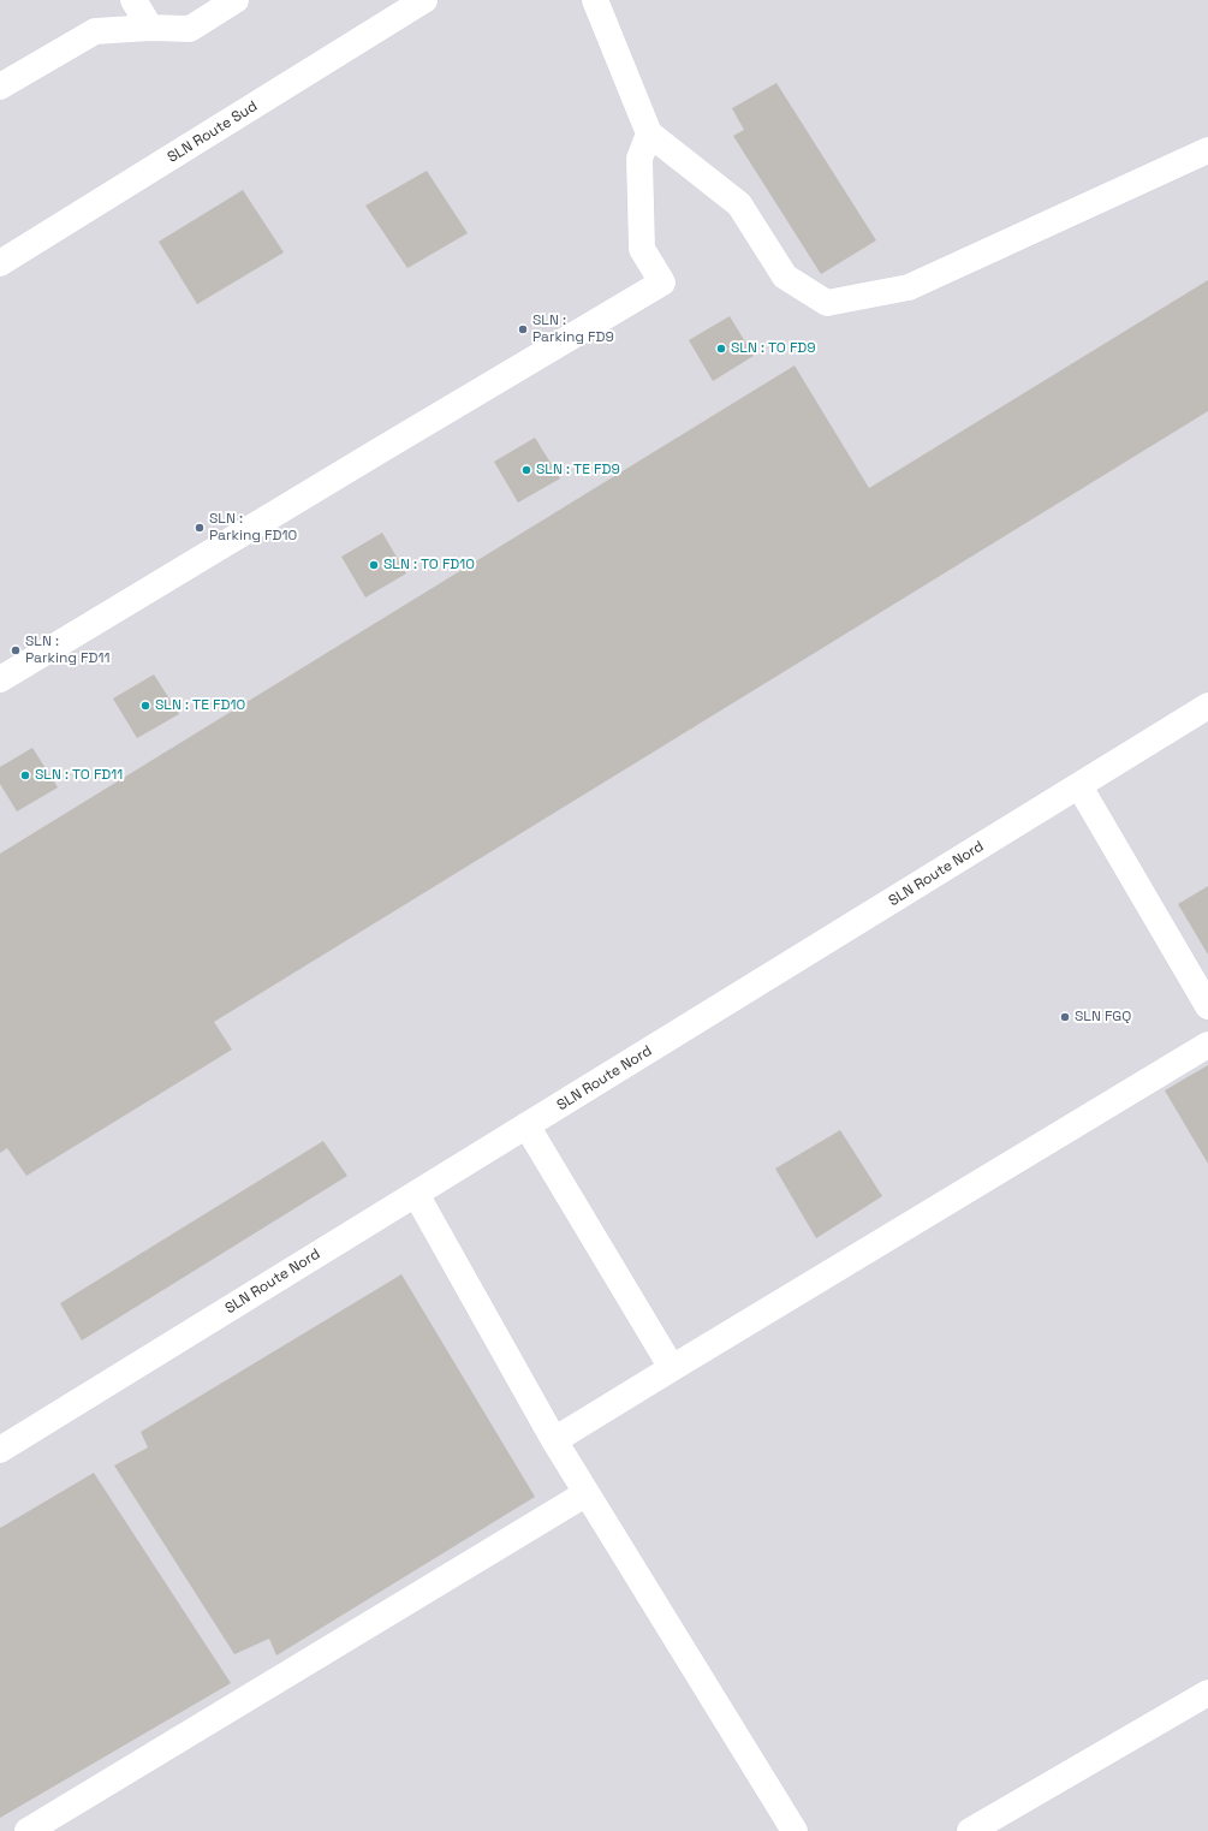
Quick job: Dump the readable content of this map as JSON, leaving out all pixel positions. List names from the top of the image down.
{
  "streets": {
    "lane": ["SLN Route Sud", "SLN Route Nord"]
  },
  "places": [
    "SLN : Parking FD9",
    "SLN : TO FD9",
    "SLN : TE FD9",
    "SLN : Parking FD10",
    "SLN : TO FD10",
    "SLN : Parking FD11",
    "SLN : TE FD10",
    "SLN : TO FD11",
    "SLN FGQ"
  ]
}
